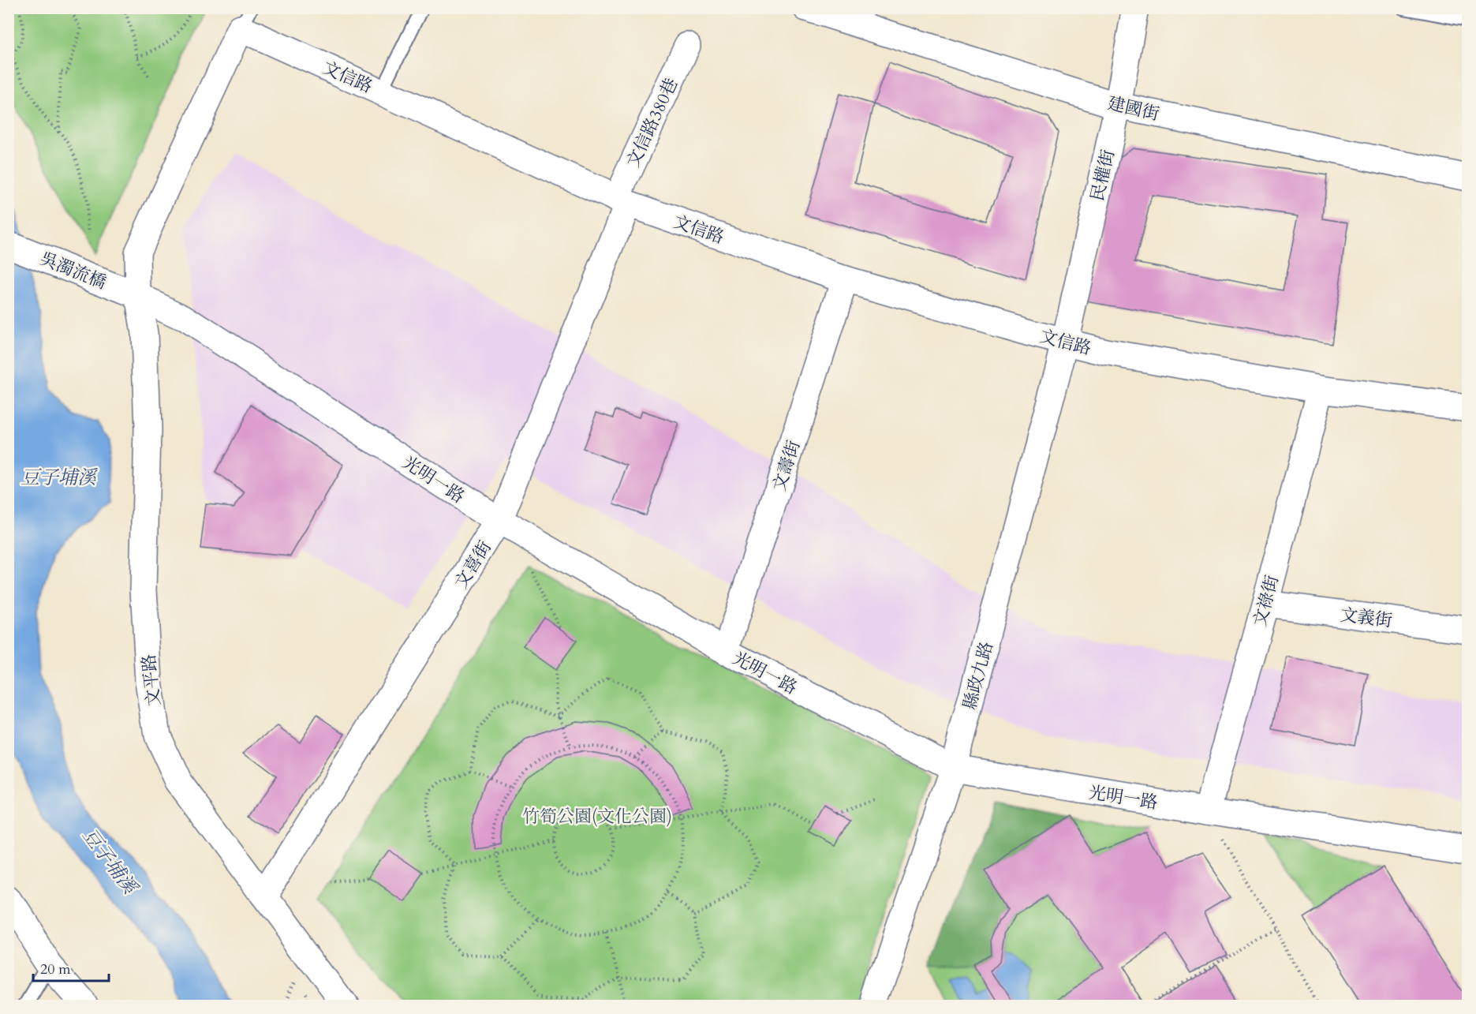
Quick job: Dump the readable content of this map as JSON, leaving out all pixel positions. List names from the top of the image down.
{
  "streets": {
    "street": [
      "文信路",
      "建國街",
      "文信路380巷",
      "民權街",
      "吳濁流橋",
      "文壽街",
      "光明一路",
      "文喜街",
      "文祿街",
      "文義街",
      "縣政九路",
      "文平路"
    ]
  },
  "crossings": [
    ["文信路", "文信路380巷"],
    ["文信路", "民權街"],
    ["文信路", "吳濁流橋"],
    ["文信路", "文壽街"],
    ["文信路", "光明一路"],
    ["文信路", "文喜街"],
    ["文信路", "文祿街"],
    ["文信路", "縣政九路"],
    ["文信路", "文平路"],
    ["建國街", "民權街"],
    ["文信路380巷", "文喜街"],
    ["民權街", "縣政九路"],
    ["吳濁流橋", "光明一路"],
    ["吳濁流橋", "文平路"],
    ["文壽街", "光明一路"],
    ["光明一路", "文喜街"],
    ["光明一路", "文祿街"],
    ["光明一路", "縣政九路"],
    ["光明一路", "文平路"],
    ["文喜街", "文平路"],
    ["文祿街", "文義街"]
  ],
  "water": ["豆子埔溪"],
  "parks": ["竹筍公園(文化公園)"],
  "scale_bar": "20 m"
}
